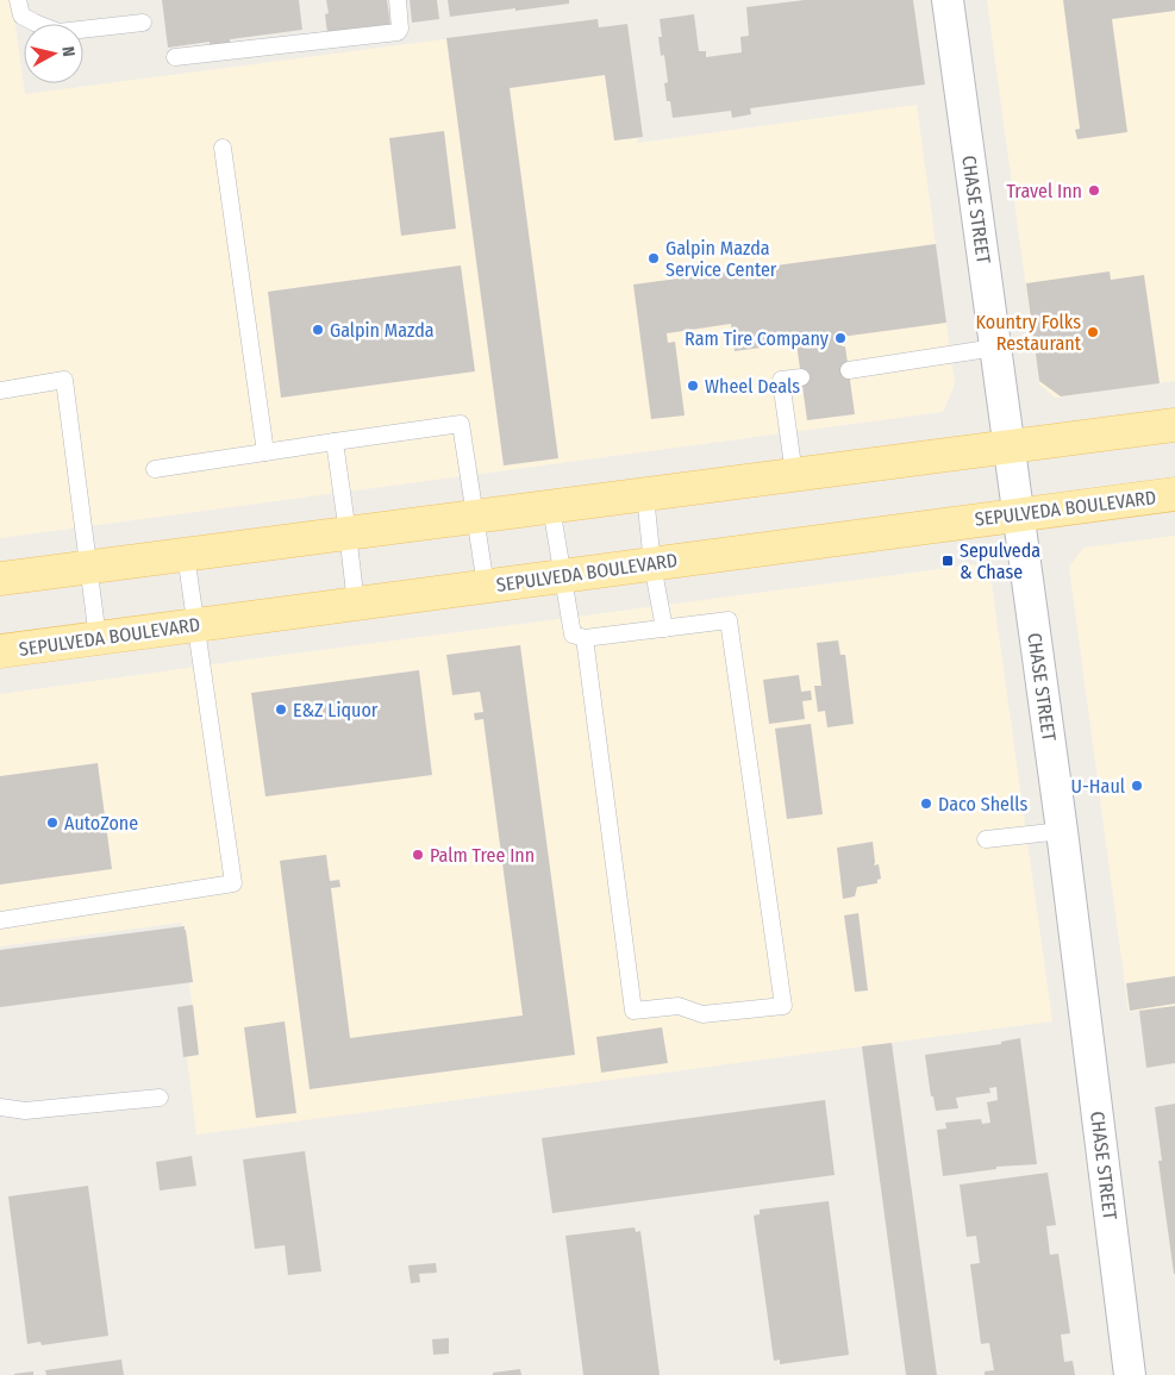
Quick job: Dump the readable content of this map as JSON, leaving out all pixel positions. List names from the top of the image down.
{
  "streets": {
    "main road": ["SEPULVEDA BOULEVARD"],
    "street": ["CHASE STREET"]
  },
  "crossings": [
    ["CHASE STREET", "SEPULVEDA BOULEVARD"]
  ],
  "places": {
    "other": [
      "Travel Inn",
      "Galpin Mazda Service Center",
      "Galpin Mazda",
      "Kountry Folks Restaurant",
      "Ram Tire Company",
      "Wheel Deals",
      "E&Z Liquor",
      "U-Haul",
      "Daco Shells",
      "AutoZone",
      "Palm Tree Inn"
    ],
    "transit": ["Sepulveda & Chase"]
  },
  "north": "right"
}
